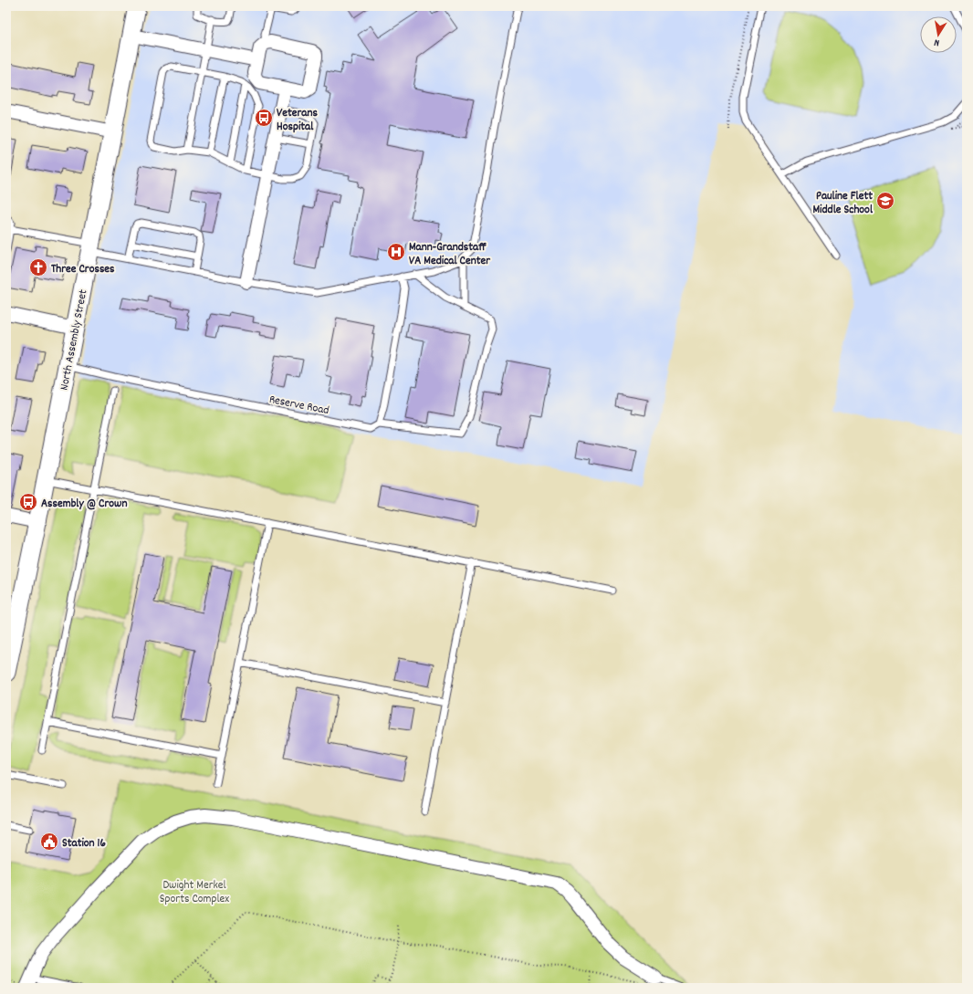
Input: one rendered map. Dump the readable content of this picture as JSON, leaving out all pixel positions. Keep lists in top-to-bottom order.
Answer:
{
  "streets": {
    "main road": ["North Assembly Street"],
    "lane": ["Reserve Road"]
  },
  "crossings": [
    ["North Assembly Street", "Reserve Road"]
  ],
  "parks": ["Dwight Merkel Sports Complex"],
  "places": {
    "bus stop": ["Veterans Hospital", "Assembly @ Crown"],
    "school or university": ["Pauline Flett Middle School"],
    "hospital": ["Mann-Grandstaff VA Medical Center"],
    "church": ["Three Crosses"],
    "public building": ["Station 16"]
  },
  "north": "bottom"
}
